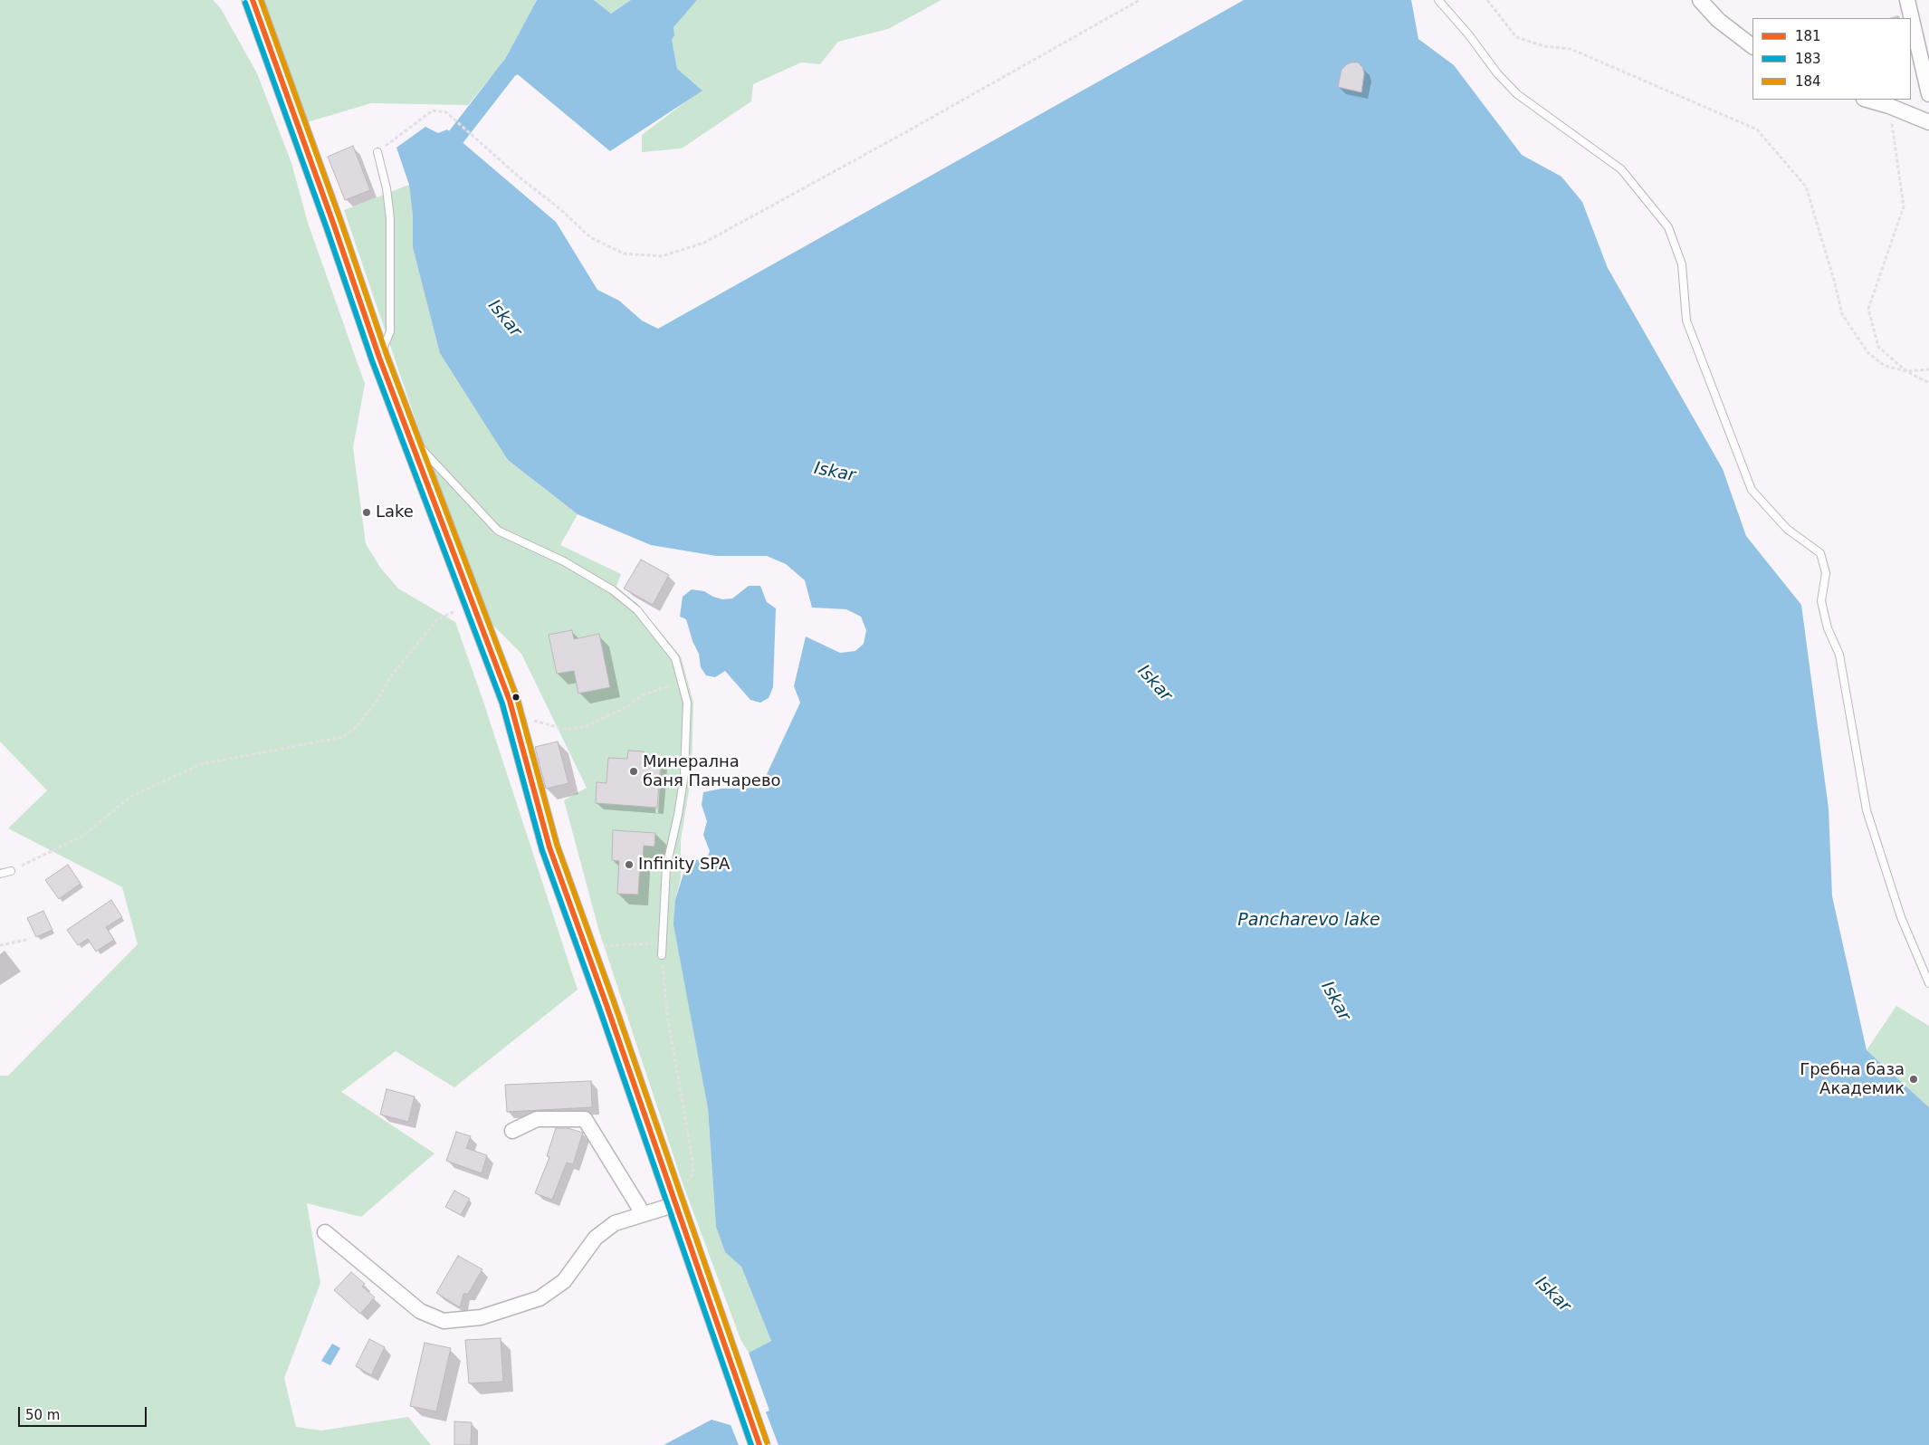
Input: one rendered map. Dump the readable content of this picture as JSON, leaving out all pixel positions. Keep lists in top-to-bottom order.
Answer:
{
  "water": ["Iskar", "Pancharevo lake"],
  "places": [
    "Lake",
    "Минерална баня Панчарево",
    "Infinity SPA",
    "Гребна база Академик"
  ],
  "lines": ["transit line 181", "transit line 184", "transit line 183"],
  "legend": ["181", "183", "184"],
  "scale_bar": "50 m"
}
